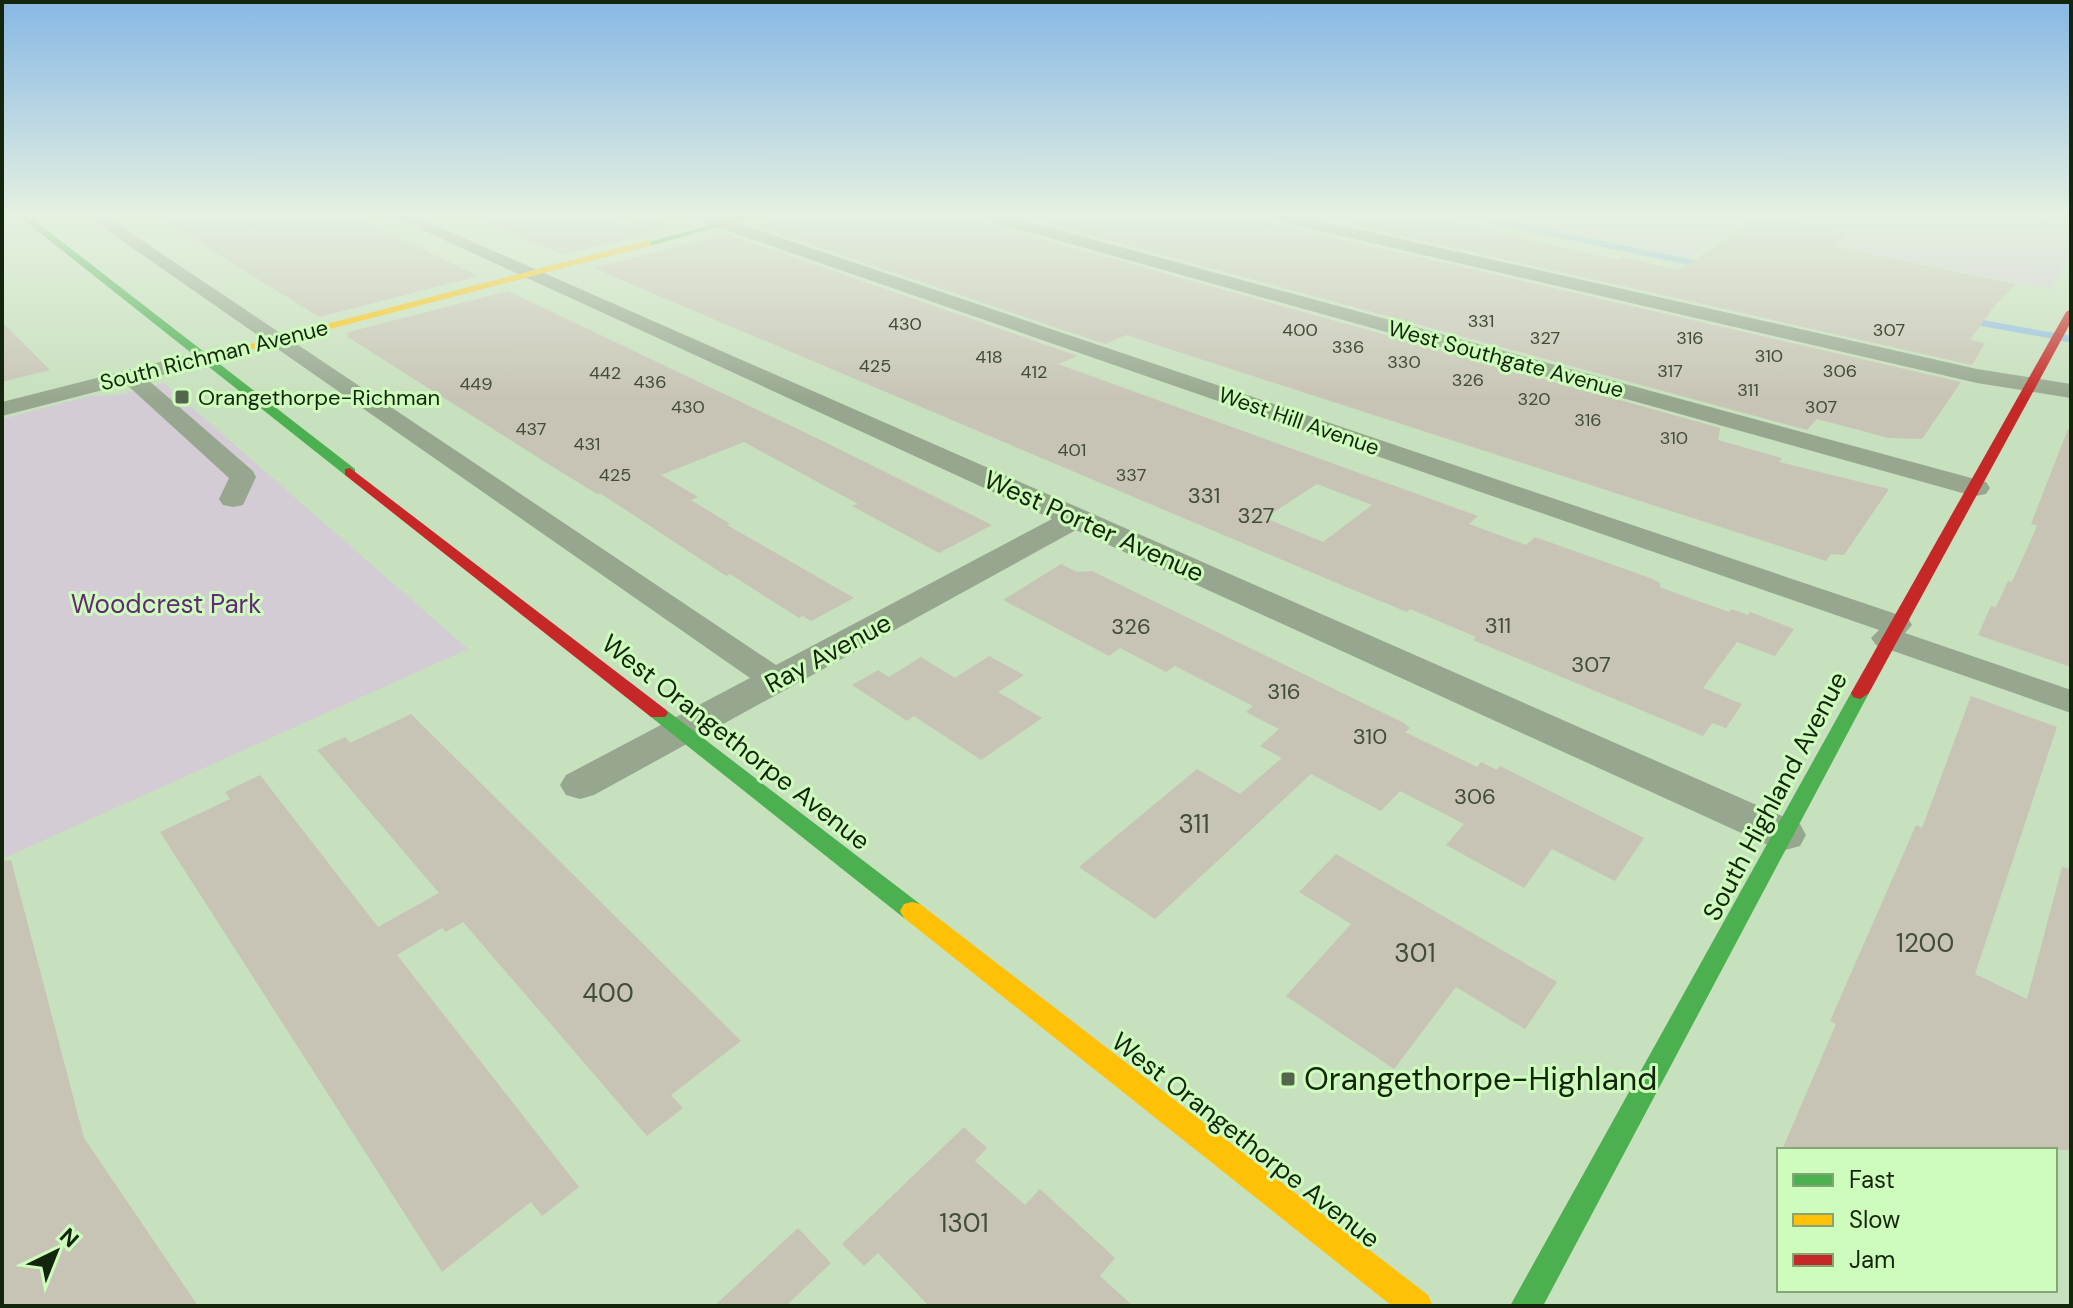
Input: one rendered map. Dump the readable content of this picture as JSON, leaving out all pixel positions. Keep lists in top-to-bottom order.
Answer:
{
  "streets": {
    "main road": ["South Richman Avenue", "West Orangethorpe Avenue", "South Highland Avenue"],
    "street": [
      "West Southgate Avenue",
      "West Hill Avenue",
      "West Porter Avenue",
      "Ray Avenue"
    ]
  },
  "crossings": [
    ["South Richman Avenue", "West Orangethorpe Avenue"],
    ["West Southgate Avenue", "South Highland Avenue"],
    ["West Hill Avenue", "South Highland Avenue"],
    ["West Porter Avenue", "Ray Avenue"],
    ["West Porter Avenue", "South Highland Avenue"],
    ["Ray Avenue", "West Orangethorpe Avenue"]
  ],
  "parks": ["Woodcrest Park"],
  "places": {
    "transit": ["Orangethorpe-Richman", "Orangethorpe-Highland"]
  },
  "house_numbers": [
    "331",
    "430",
    "400",
    "307",
    "327",
    "316",
    "336",
    "310",
    "418",
    "330",
    "425",
    "317",
    "306",
    "412",
    "442",
    "326",
    "436",
    "449",
    "311",
    "320",
    "430",
    "307",
    "316",
    "437",
    "310",
    "431",
    "401",
    "425",
    "337",
    "331",
    "327",
    "311",
    "326",
    "307",
    "316",
    "310",
    "306",
    "311",
    "1200",
    "301",
    "400",
    "1301"
  ],
  "legend": ["Fast", "Slow", "Jam"],
  "north": "top right"
}
